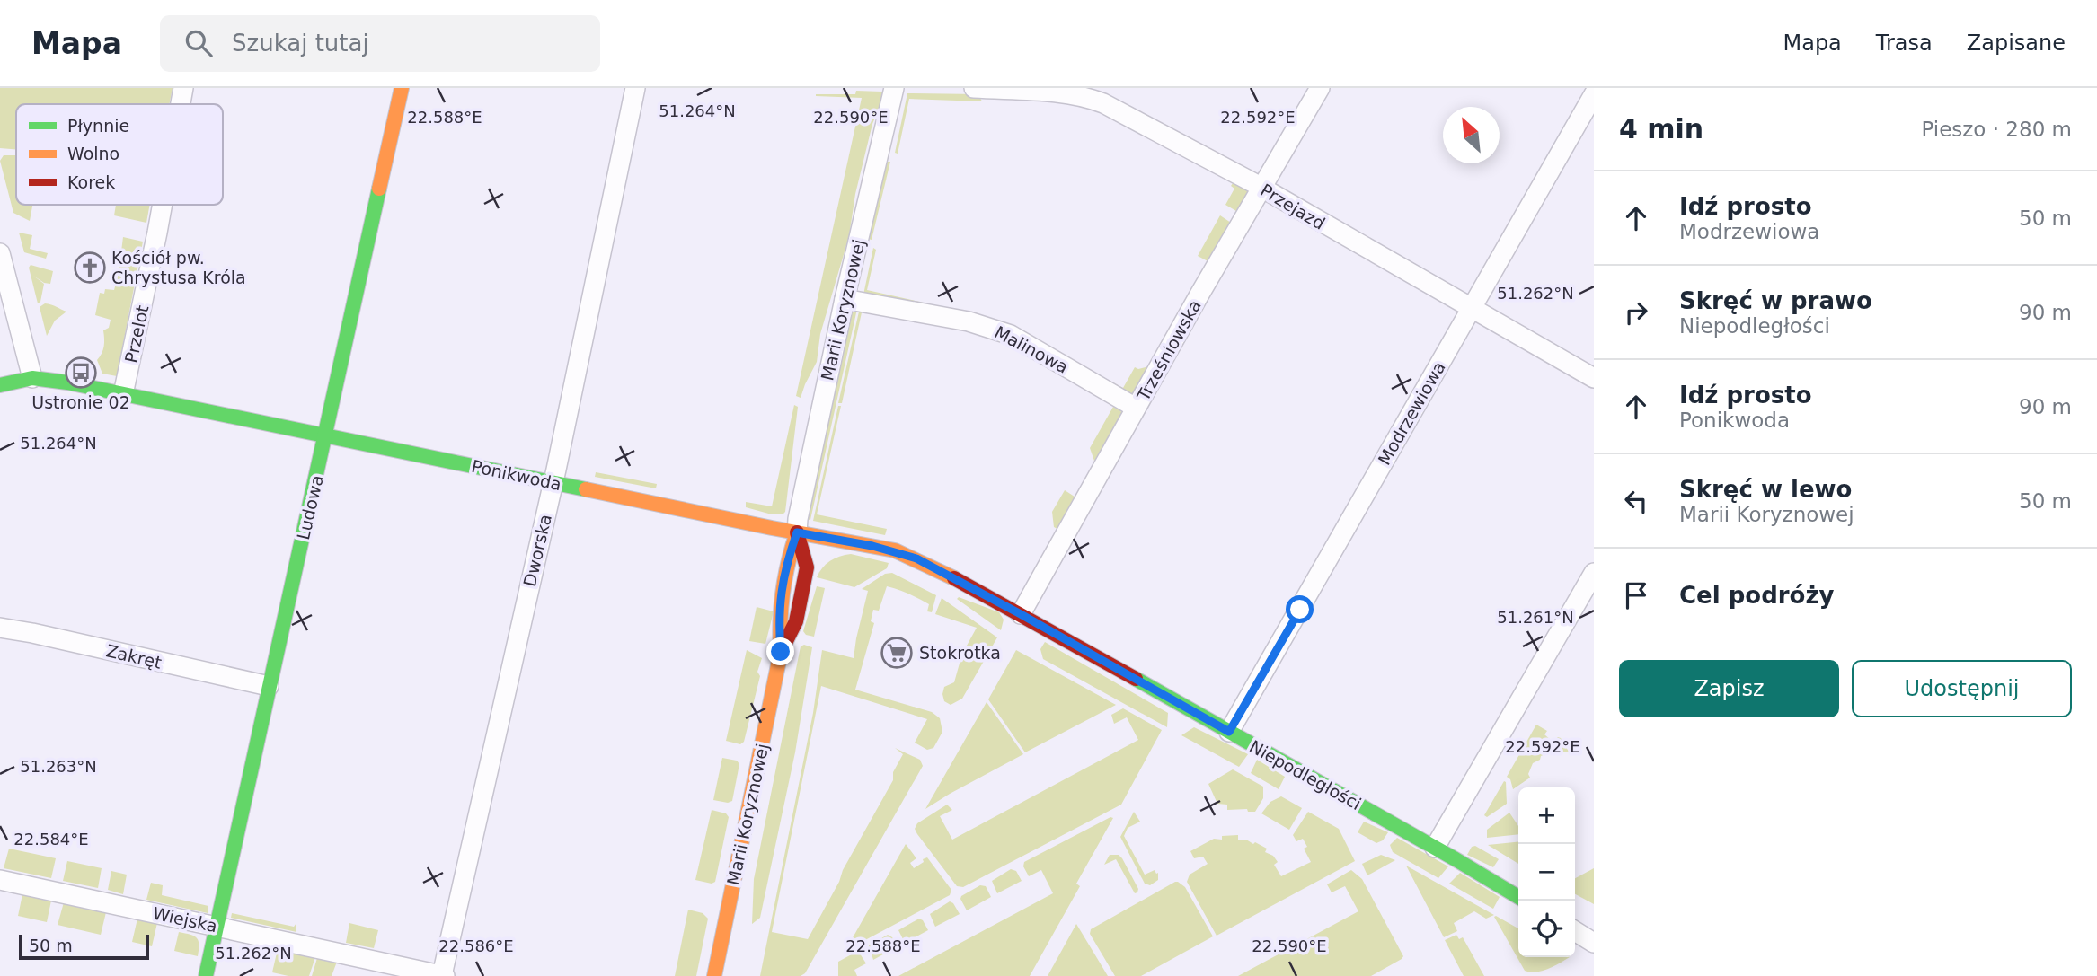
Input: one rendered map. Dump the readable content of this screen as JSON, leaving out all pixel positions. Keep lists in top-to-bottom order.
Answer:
{
  "streets": {
    "street": [
      "Przejazd",
      "Marii Koryznowej",
      "Przelot",
      "Malinowa",
      "Trześniowska",
      "Modrzewiowa",
      "Ponikwoda",
      "Ludowa",
      "Dworska",
      "Zakręt",
      "Niepodległości",
      "Wiejska"
    ]
  },
  "crossings": [
    ["Przejazd", "Trześniowska"],
    ["Przejazd", "Modrzewiowa"],
    ["Marii Koryznowej", "Malinowa"],
    ["Marii Koryznowej", "Ponikwoda"],
    ["Przelot", "Ponikwoda"],
    ["Malinowa", "Trześniowska"],
    ["Trześniowska", "Ponikwoda"],
    ["Trześniowska", "Niepodległości"],
    ["Modrzewiowa", "Niepodległości"],
    ["Ponikwoda", "Ludowa"],
    ["Ponikwoda", "Dworska"],
    ["Ponikwoda", "Niepodległości"],
    ["Ludowa", "Zakręt"],
    ["Ludowa", "Wiejska"],
    ["Dworska", "Wiejska"]
  ],
  "places": {
    "church": ["Kościół pw. Chrystusa Króla"],
    "bus stop": ["Ustronie 02"],
    "supermarket": ["Stokrotka"]
  },
  "legend": ["Płynnie", "Wolno", "Korek"],
  "scale_bar": "50 m",
  "north": "top left",
  "page": {
    "header": "Mapa",
    "search": "Szukaj tutaj",
    "nav": ["Mapa", "Trasa", "Zapisane"],
    "heading": ["4 min", "Pieszo · 280 m"],
    "list": [
      ["Idź prosto", "Modrzewiowa", "50 m"],
      ["Skręć w prawo", "Niepodległości", "90 m"],
      ["Idź prosto", "Ponikwoda", "90 m"],
      ["Skręć w lewo", "Marii Koryznowej", "50 m"],
      "Cel podróży"
    ],
    "buttons": ["Zapisz", "Udostępnij"],
    "map_buttons": ["+", "−"],
    "scale": "50 m"
  },
  "coordinates": [
    "51.264°N",
    "22.588°E",
    "22.590°E",
    "22.592°E",
    "51.262°N",
    "51.261°N",
    "51.263°N",
    "22.584°E",
    "22.586°E"
  ]
}
